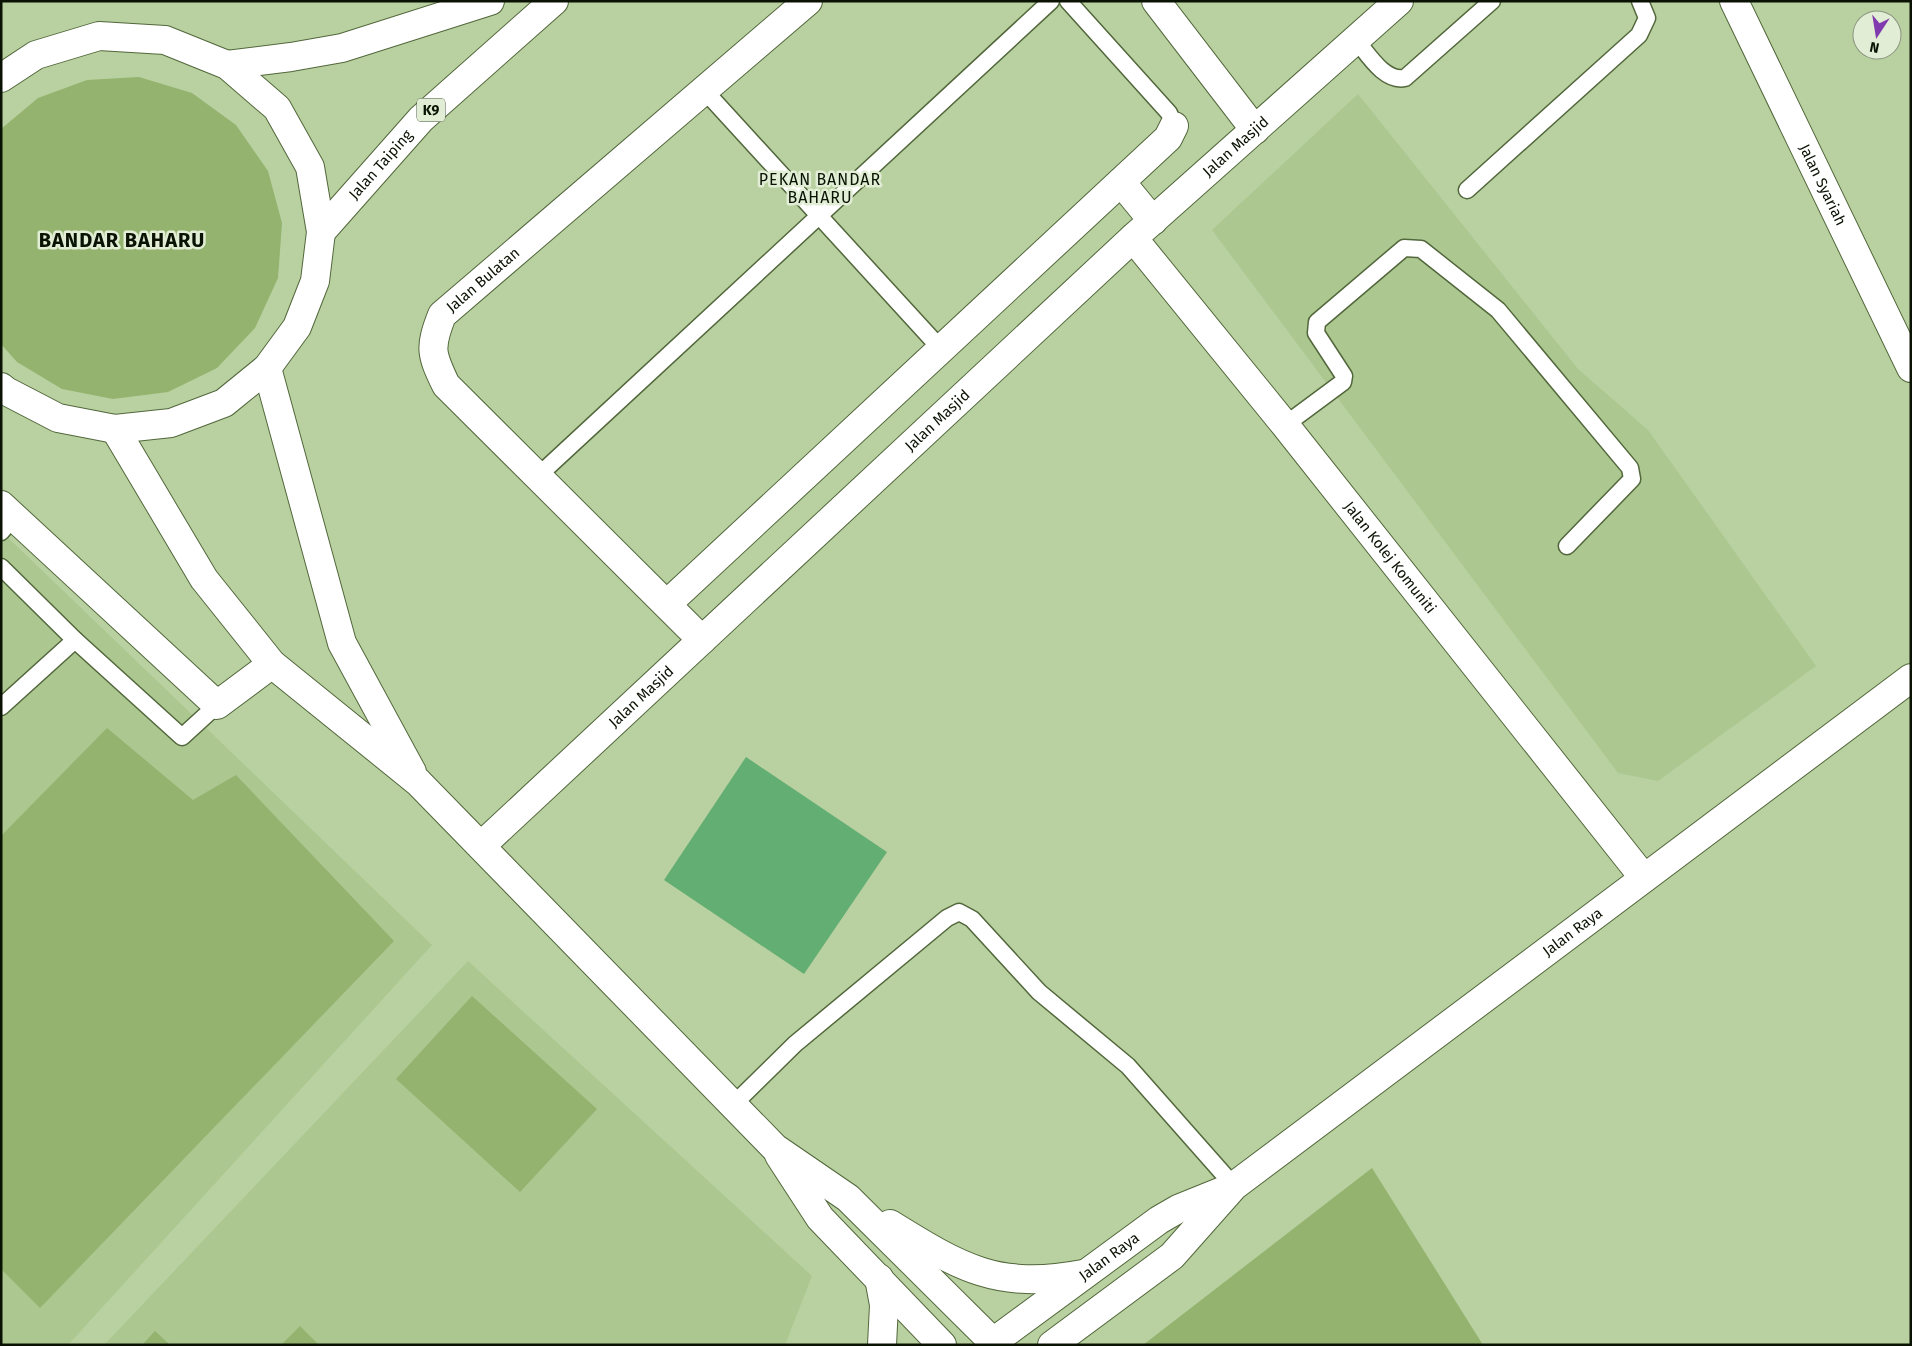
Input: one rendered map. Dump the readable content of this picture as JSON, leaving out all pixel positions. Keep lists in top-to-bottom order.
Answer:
{
  "streets": {
    "street": [
      "K9",
      "Jalan Masjid",
      "Jalan Taiping",
      "Jalan Syariah",
      "Jalan Bulatan",
      "Jalan Kolej Komuniti",
      "Jalan Raya"
    ]
  },
  "crossings": [
    ["Jalan Masjid", "Jalan Bulatan"],
    ["Jalan Masjid", "Jalan Kolej Komuniti"],
    ["Jalan Kolej Komuniti", "Jalan Raya"]
  ],
  "districts": ["PEKAN BANDAR BAHARU", "BANDAR BAHARU"],
  "north": "bottom"
}
